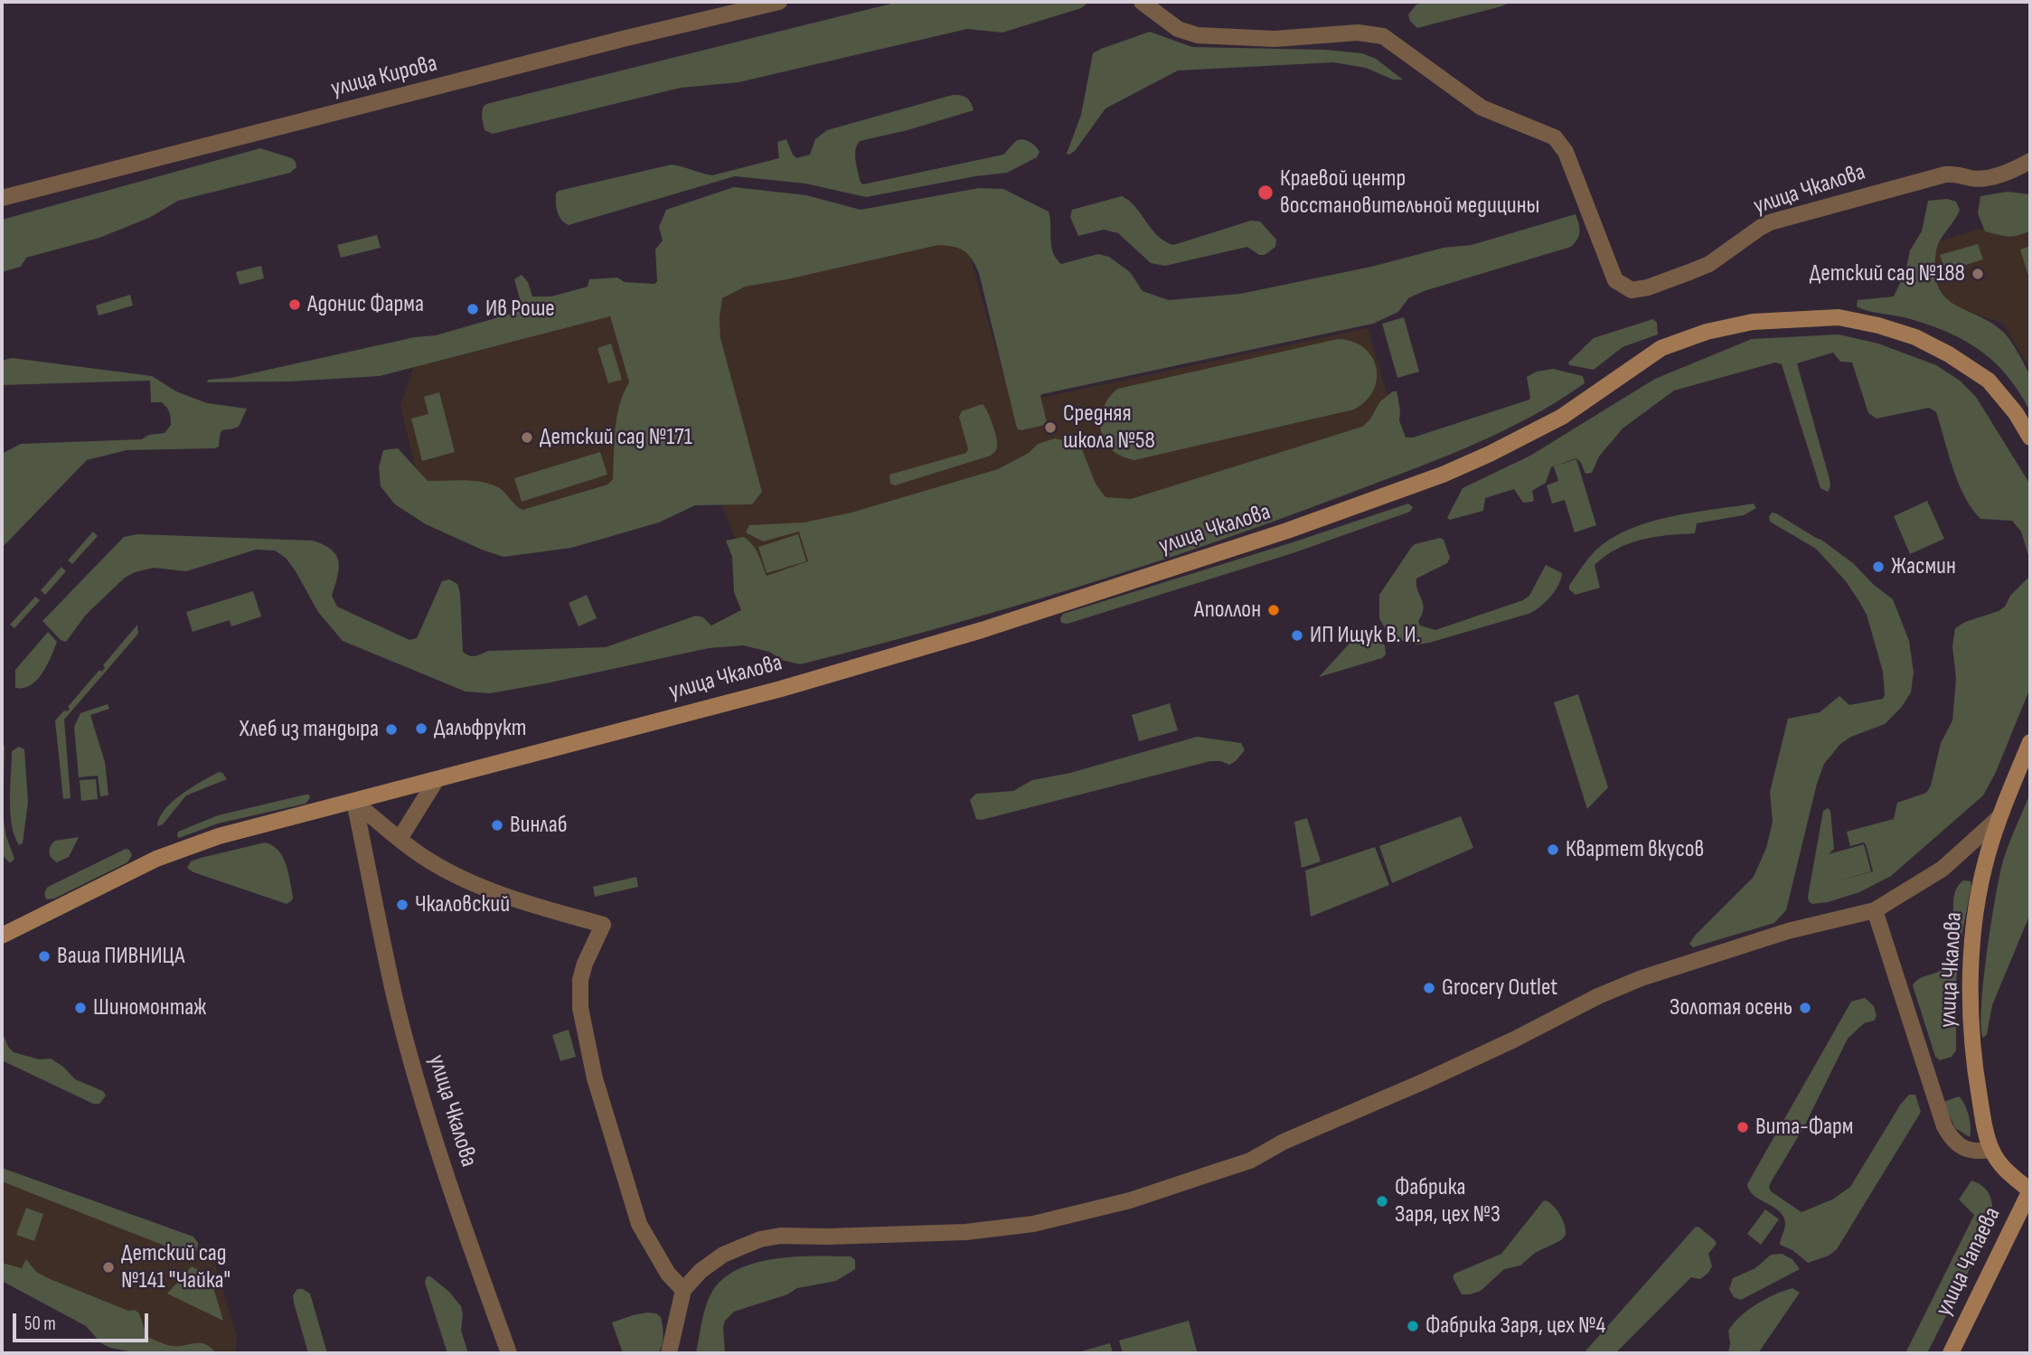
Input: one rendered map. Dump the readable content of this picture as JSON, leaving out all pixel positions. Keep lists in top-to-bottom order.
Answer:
{
  "streets": {
    "main road": ["улица Чкалова", "улица Чапаева"],
    "street": ["улица Кирова"]
  },
  "crossings": [
    ["улица Чкалова", "улица Чапаева"]
  ],
  "places": [
    "Краевой центр восстановительной медицины",
    "Детский сад №188",
    "Адонис Фарма",
    "Ив Роше",
    "Средняя школа №58",
    "Детский сад №171",
    "Жасмин",
    "Аполлон",
    "ИП Ищук В. И.",
    "Дальфрукт",
    "Хлеб из тандыра",
    "Винлаб",
    "Квартет вкусов",
    "Чкаловский",
    "Ваша ПИВНИЦА",
    "Grocery Outlet",
    "Шиномонтаж",
    "Золотая осень",
    "Вита-Фарм",
    "Фабрика Заря, цех №3",
    "Детский сад №141 \"Чайка\"",
    "Фабрика Заря, цех №4"
  ],
  "scale_bar": "50 m"
}
